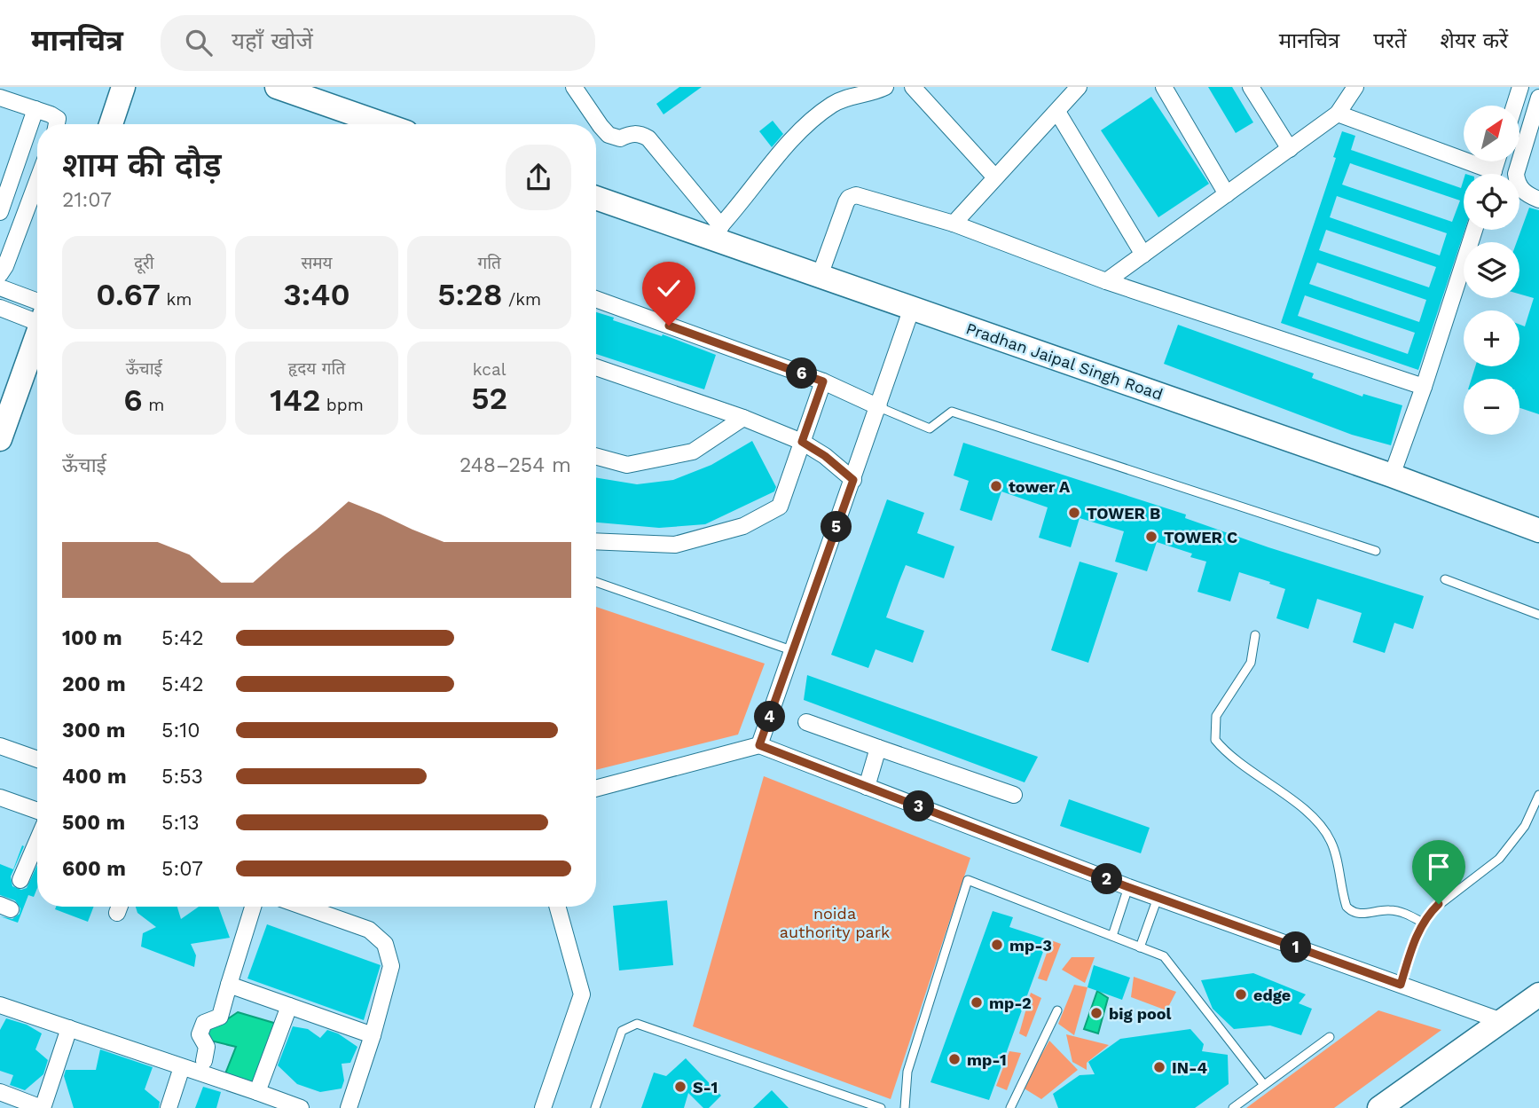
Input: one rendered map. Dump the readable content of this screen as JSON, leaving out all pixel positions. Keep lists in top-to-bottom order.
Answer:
{
  "streets": {
    "street": ["Pradhan Jaipal Singh Road"]
  },
  "parks": ["noida authority park"],
  "places": [
    "tower A",
    "TOWER B",
    "TOWER C",
    "mp-3",
    "edge",
    "mp-2",
    "big pool",
    "mp-1",
    "IN-4",
    "S-1"
  ],
  "north": "top right",
  "page": {
    "header": "मानचित्र",
    "search": "यहाँ खोजें",
    "nav": ["मानचित्र", "परतें", "शेयर करें"],
    "map_buttons": ["+", "−"],
    "heading": ["शाम की दौड़", "21:07"],
    "stats": [
      ["दूरी", "0.67 km"],
      ["समय", "3:40"],
      ["गति", "5:28 /km"],
      ["ऊँचाई", "6 m"],
      ["हृदय गति", "142 bpm"],
      ["kcal", "52"]
    ],
    "pins": [
      "6",
      "5",
      "4",
      "3",
      "2",
      "1"
    ],
    "chart": ["ऊँचाई", "248–254 m"],
    "list": [
      {
        "name": "100 m",
        "note": "5:42"
      },
      {
        "name": "200 m",
        "note": "5:42"
      },
      {
        "name": "300 m",
        "note": "5:10"
      },
      {
        "name": "400 m",
        "note": "5:53"
      },
      {
        "name": "500 m",
        "note": "5:13"
      },
      {
        "name": "600 m",
        "note": "5:07"
      }
    ]
  }
}
